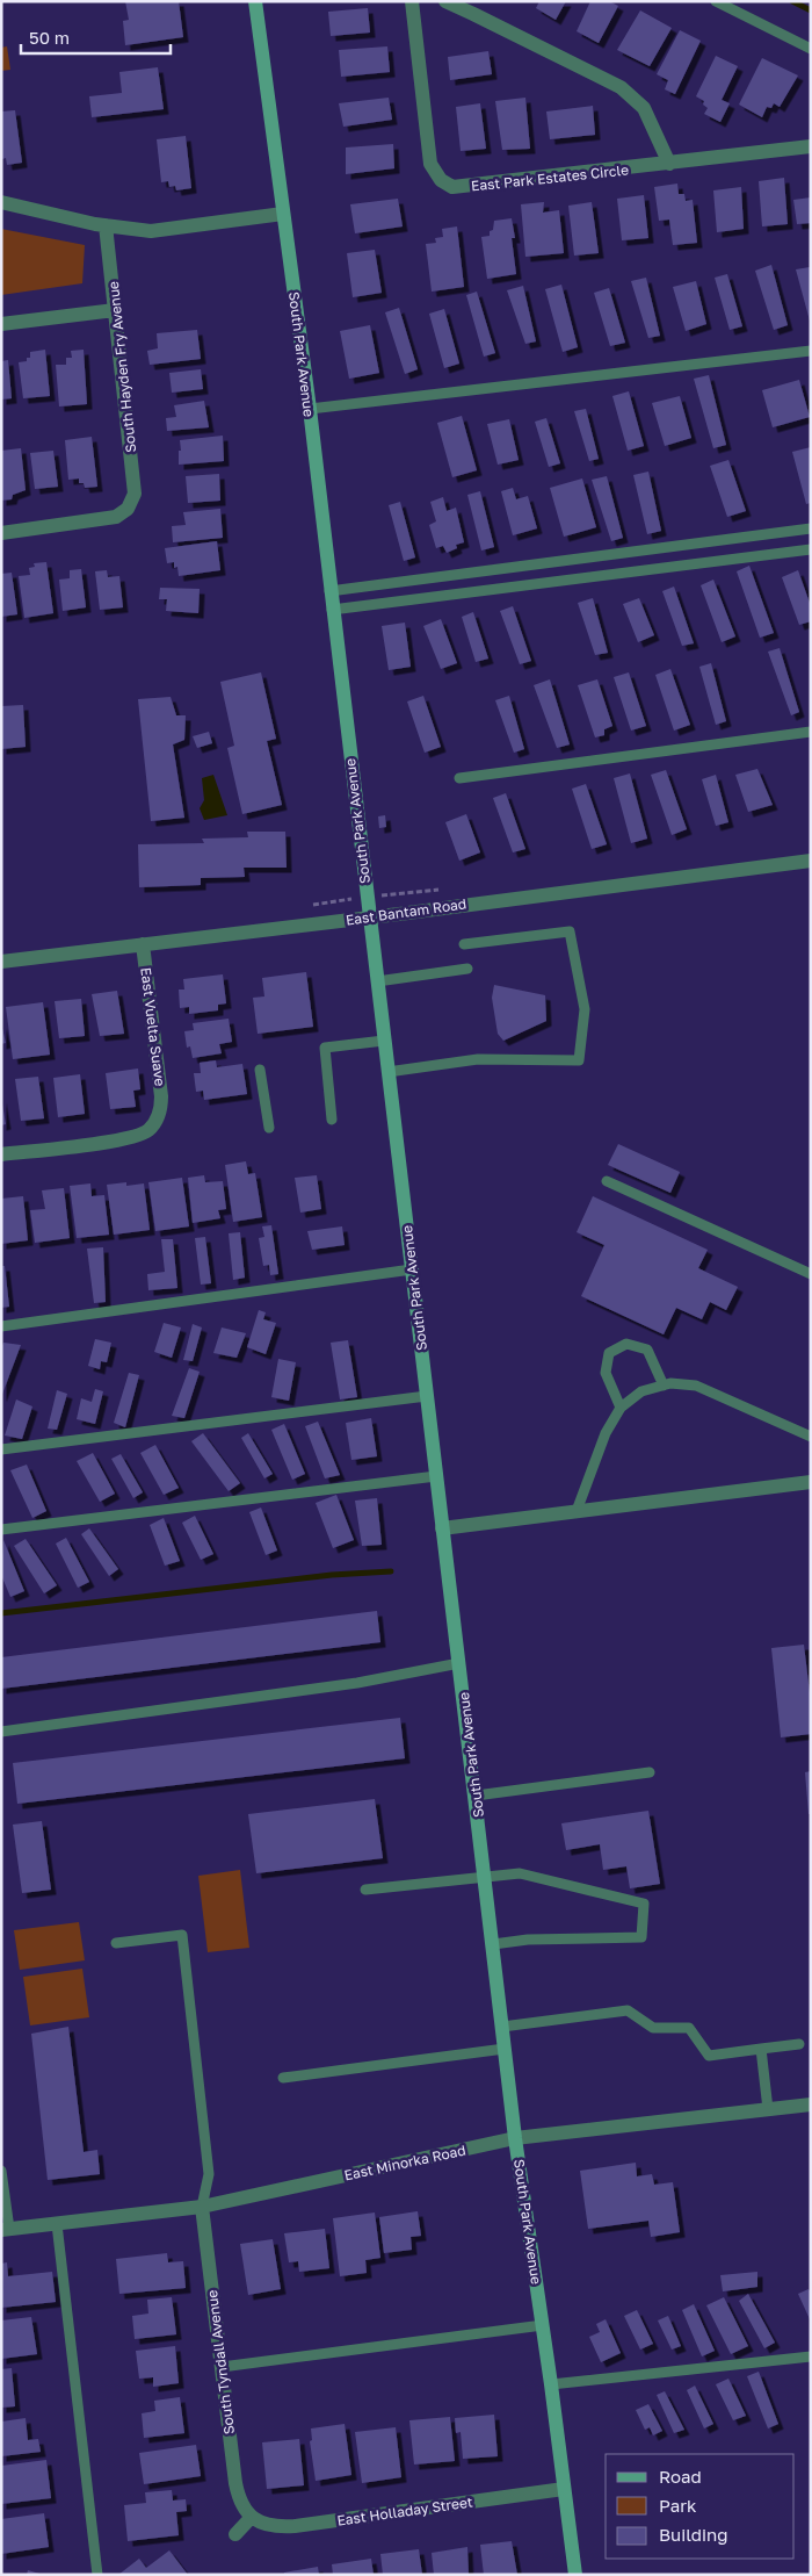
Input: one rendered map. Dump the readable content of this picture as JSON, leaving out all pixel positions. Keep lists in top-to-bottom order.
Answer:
{
  "streets": {
    "main road": ["South Park Avenue"],
    "street": [
      "East Park Estates Circle",
      "South Hayden Fry Avenue",
      "East Bantam Road",
      "East Vuelta Suave",
      "East Minorka Road",
      "South Tyndall Avenue",
      "East Holladay Street"
    ]
  },
  "crossings": [
    ["South Park Avenue", "East Bantam Road"],
    ["South Park Avenue", "East Minorka Road"],
    ["South Park Avenue", "East Holladay Street"],
    ["East Bantam Road", "East Vuelta Suave"],
    ["East Minorka Road", "South Tyndall Avenue"],
    ["South Tyndall Avenue", "East Holladay Street"]
  ],
  "legend": ["Road", "Park", "Building"],
  "scale_bar": "50 m"
}
